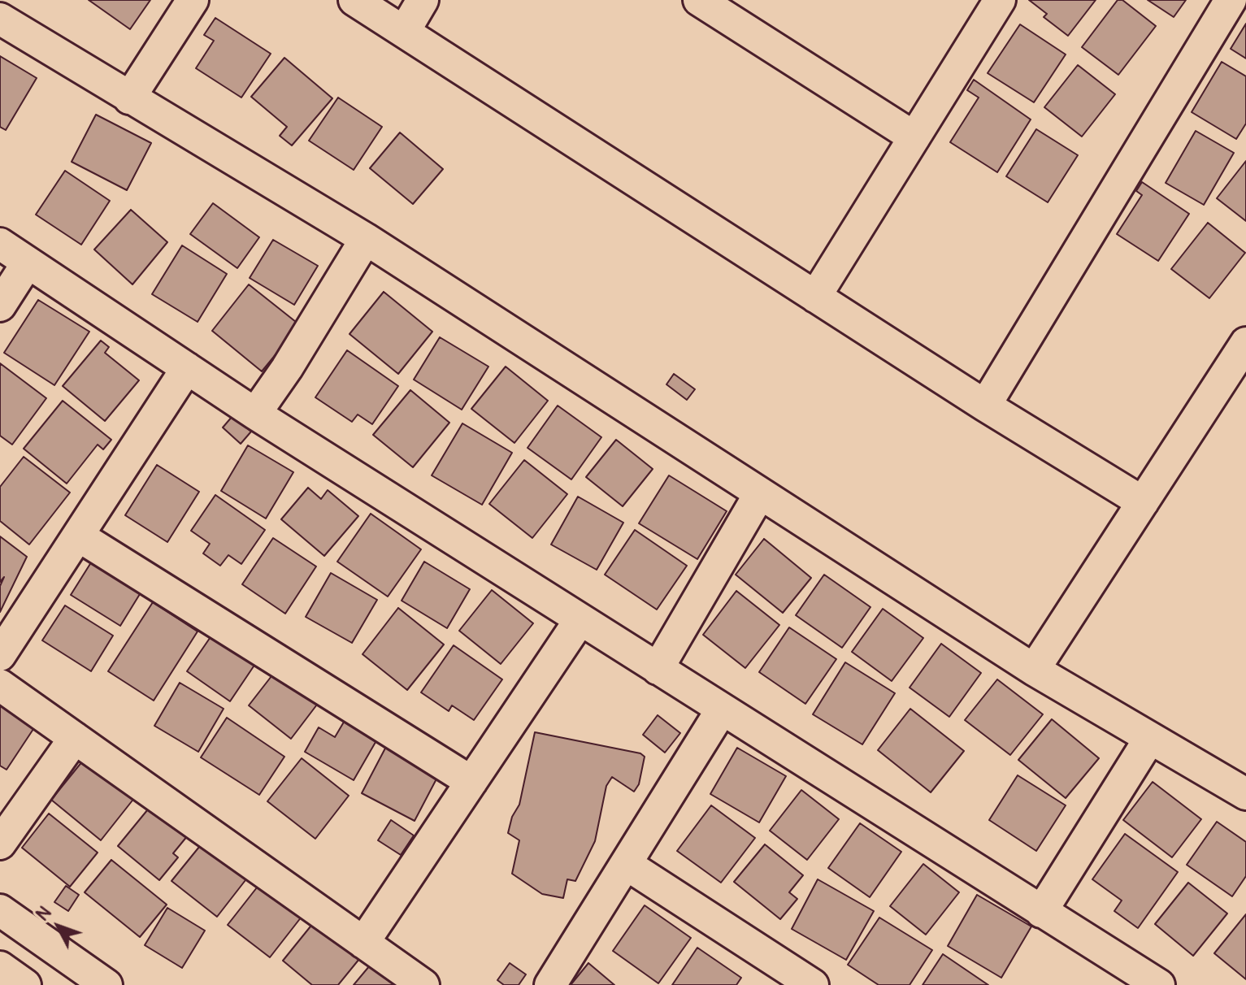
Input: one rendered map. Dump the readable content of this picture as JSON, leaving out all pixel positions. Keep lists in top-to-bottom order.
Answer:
{
  "north": "top left"
}
